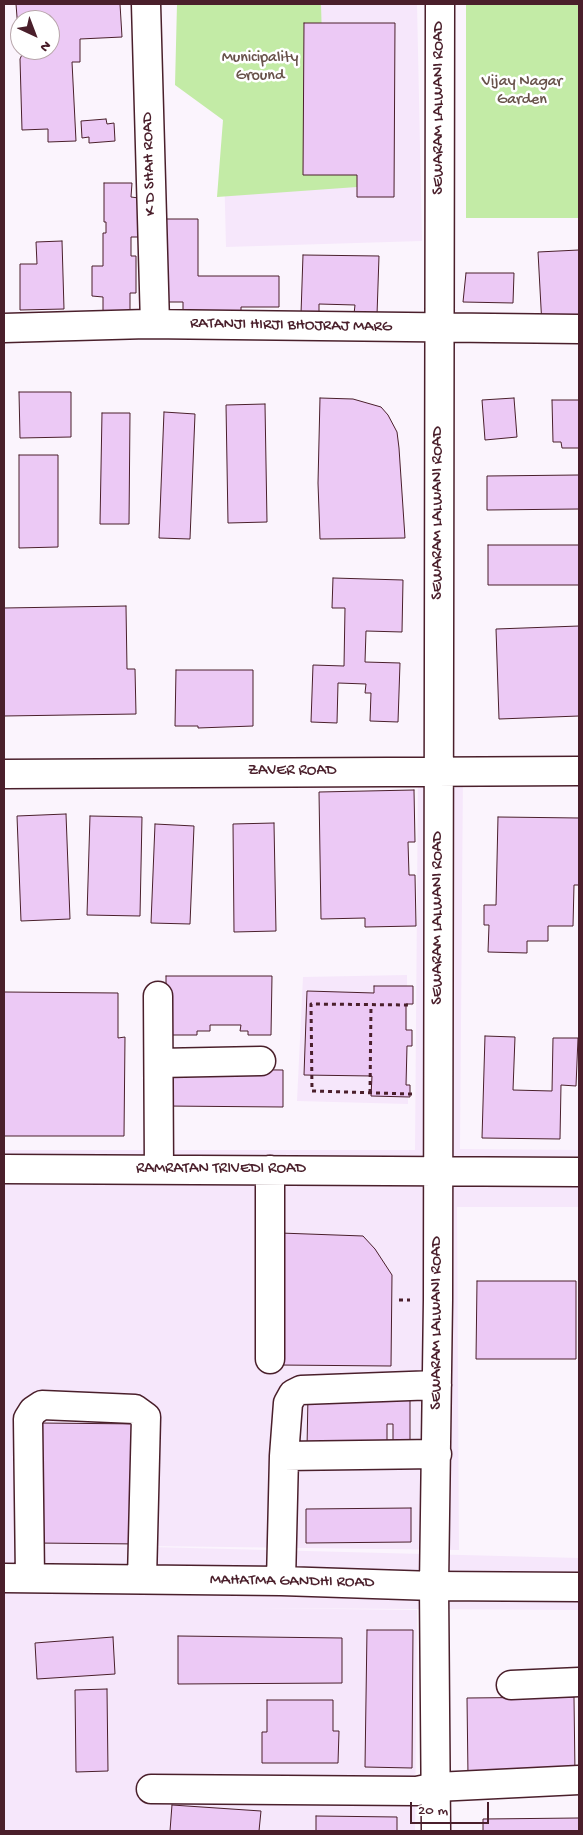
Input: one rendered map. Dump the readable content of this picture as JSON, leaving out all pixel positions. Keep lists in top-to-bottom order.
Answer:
{
  "streets": {
    "street": [
      "SEWARAM LALWANI ROAD",
      "K D SHAH ROAD",
      "RATANJI HIRJI BHOJRAJ MARG",
      "ZAVER ROAD",
      "RAMRATAN TRIVEDI ROAD",
      "MAHATMA GANDHI ROAD"
    ]
  },
  "crossings": [
    ["SEWARAM LALWANI ROAD", "RATANJI HIRJI BHOJRAJ MARG"],
    ["SEWARAM LALWANI ROAD", "ZAVER ROAD"],
    ["SEWARAM LALWANI ROAD", "RAMRATAN TRIVEDI ROAD"],
    ["SEWARAM LALWANI ROAD", "MAHATMA GANDHI ROAD"],
    ["K D SHAH ROAD", "RATANJI HIRJI BHOJRAJ MARG"]
  ],
  "parks": ["Municipality Ground", "Vijay Nagar Garden"],
  "scale_bar": "20 m",
  "north": "bottom right"
}
